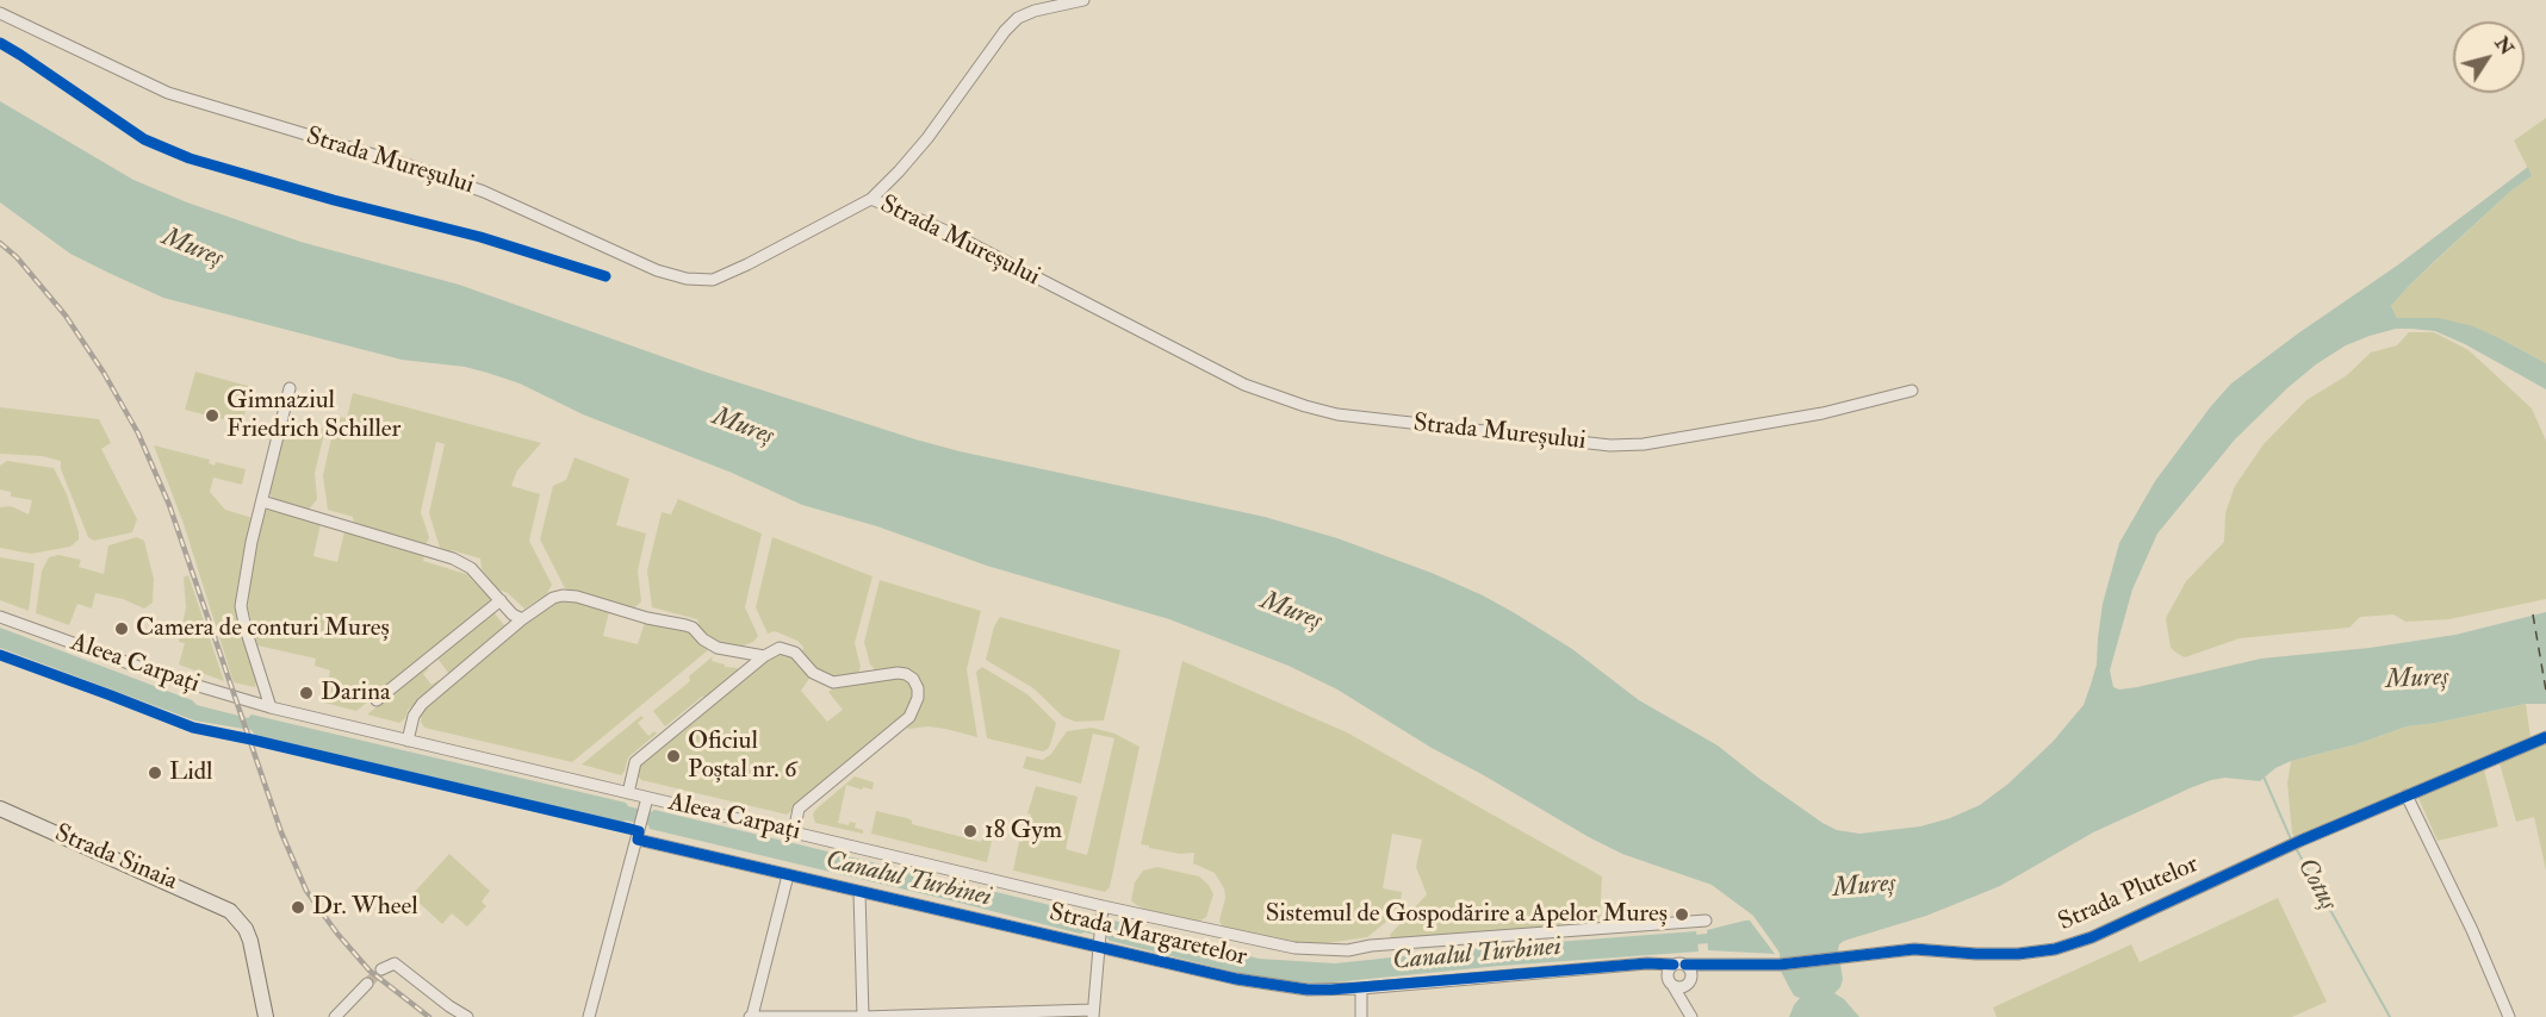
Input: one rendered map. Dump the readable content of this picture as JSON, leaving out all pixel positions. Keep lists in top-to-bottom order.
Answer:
{
  "streets": {
    "main road": ["Strada Sinaia"],
    "street": [
      "Strada Mureșului",
      "Aleea Carpați",
      "Strada Plutelor",
      "Strada Margaretelor"
    ]
  },
  "crossings": [
    ["Strada Plutelor", "Strada Margaretelor"]
  ],
  "water": ["Mureș", "Canalul Turbinei", "Cotuș"],
  "places": [
    "Gimnaziul Friedrich Schiller",
    "Camera de conturi Mureș",
    "Darina",
    "Oficiul Poștal nr. 6",
    "Lidl",
    "18 Gym",
    "Dr. Wheel",
    "Sistemul de Gospodărire a Apelor Mureș"
  ],
  "north": "top right"
}
